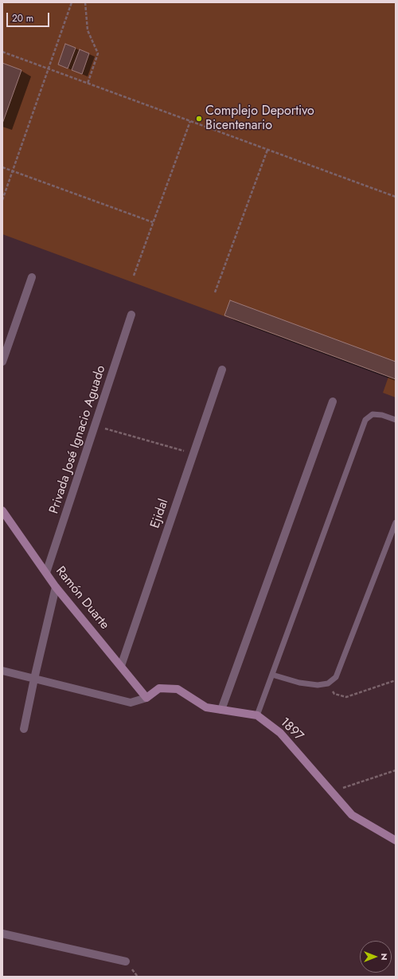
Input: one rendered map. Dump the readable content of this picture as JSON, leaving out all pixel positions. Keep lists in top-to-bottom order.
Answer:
{
  "streets": {
    "street": [
      "Privada José Ignacio Aguado",
      "Ejidal",
      "Ramón Duarte",
      "1897"
    ]
  },
  "crossings": [
    ["Privada José Ignacio Aguado", "Ramón Duarte"],
    ["Ejidal", "Ramón Duarte"],
    ["Ramón Duarte", "1897"]
  ],
  "places": ["Complejo Deportivo Bicentenario"],
  "scale_bar": "20 m",
  "north": "right"
}
